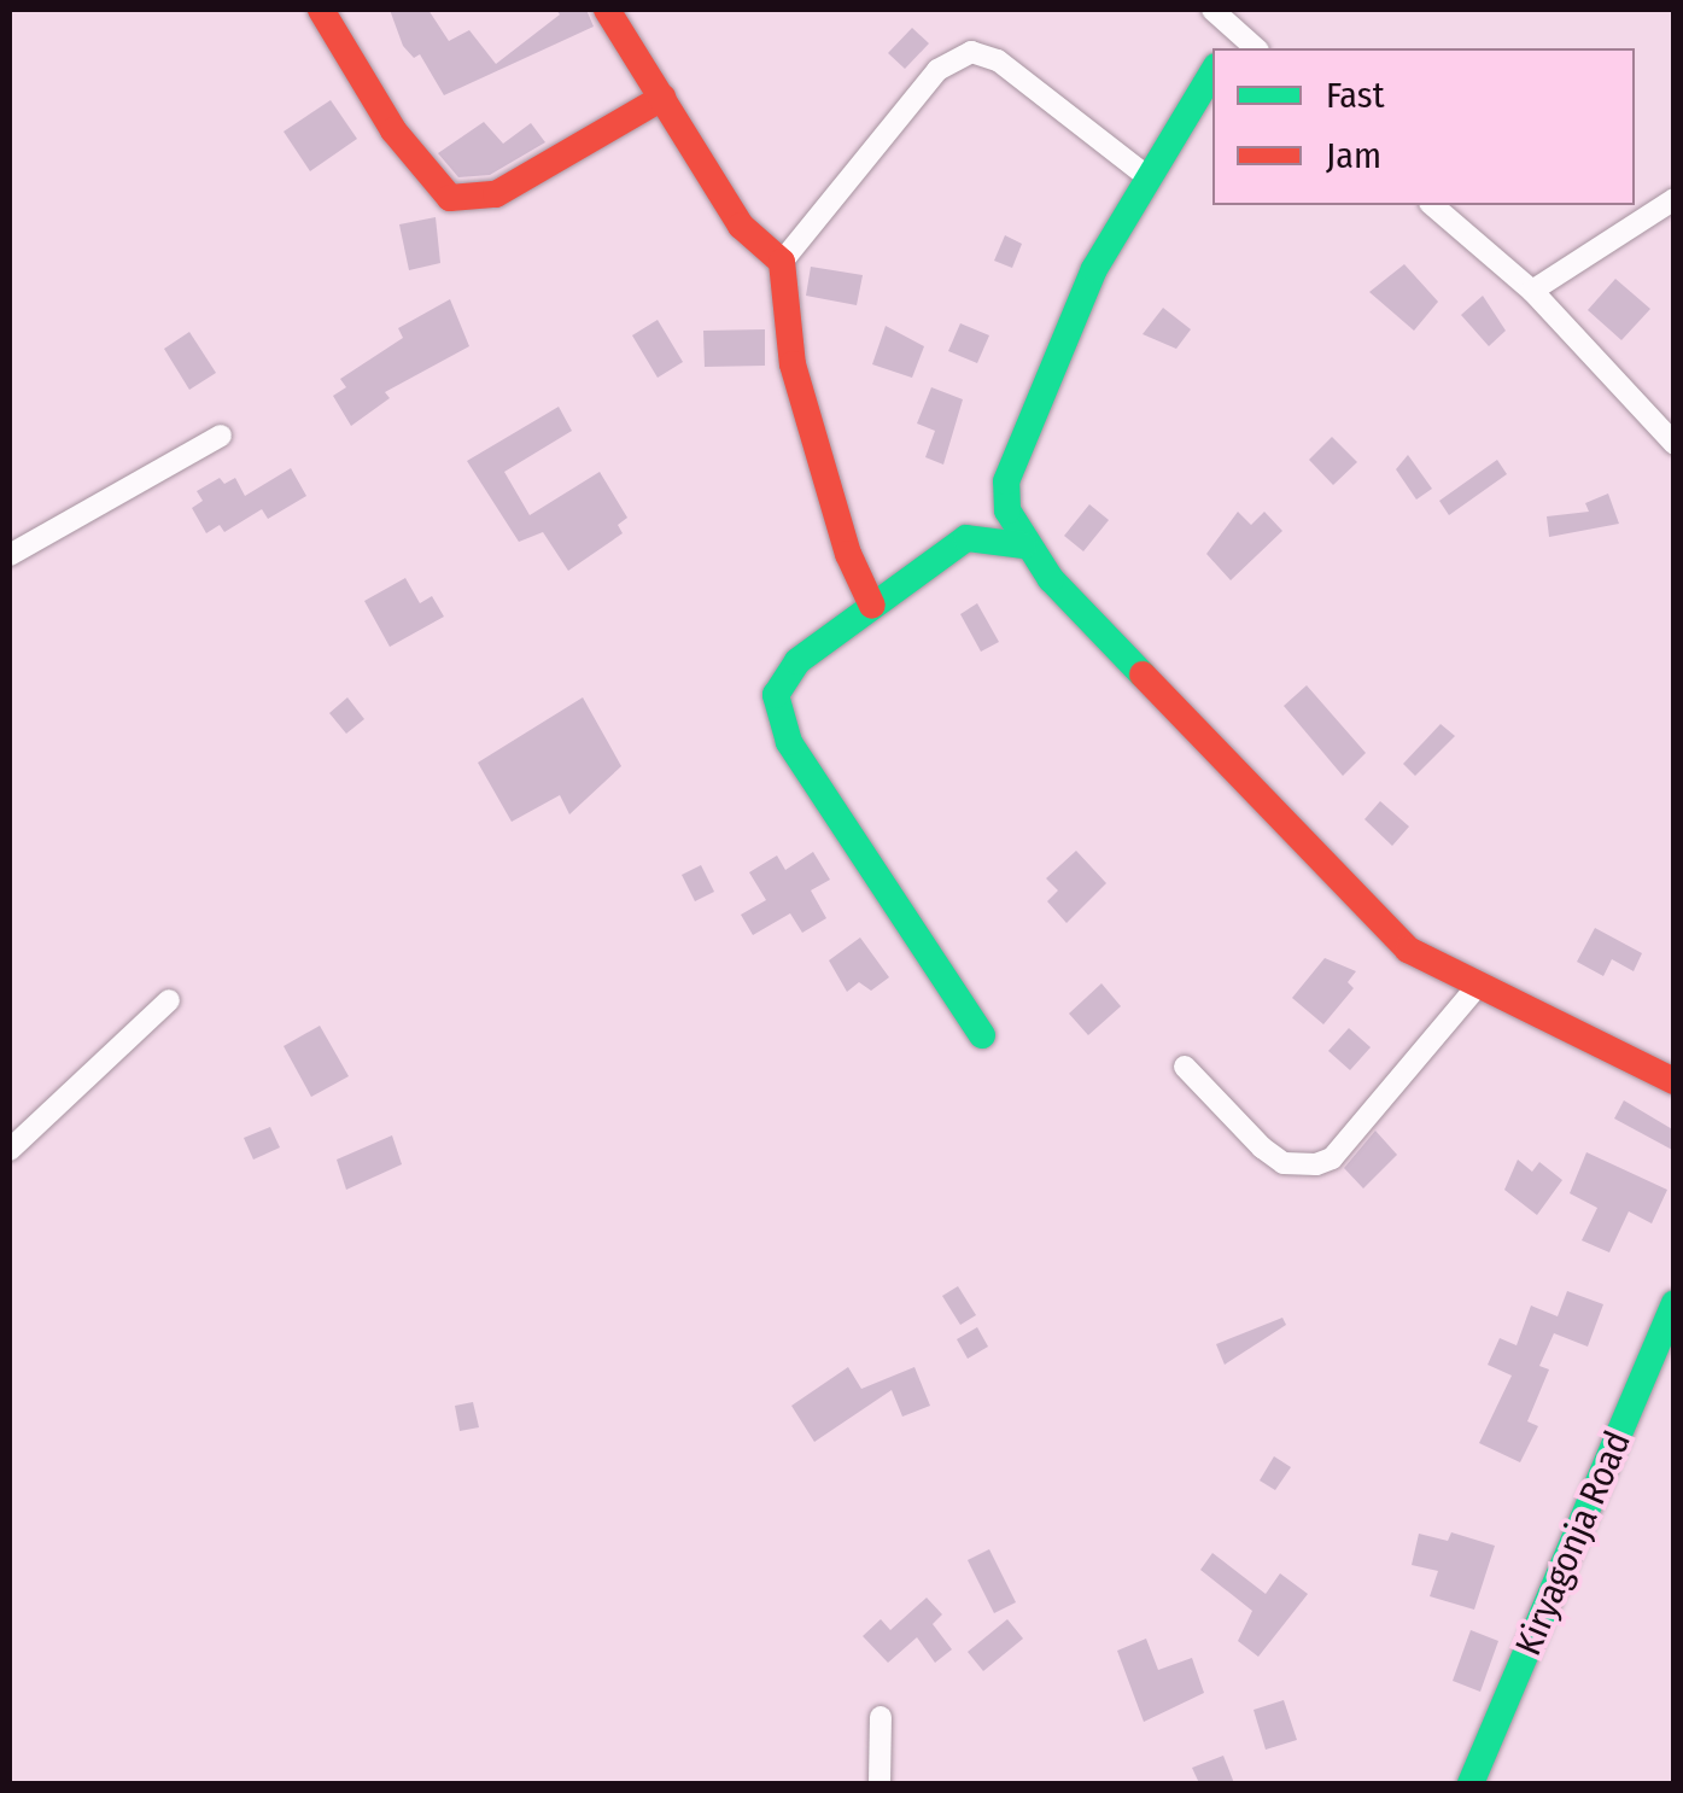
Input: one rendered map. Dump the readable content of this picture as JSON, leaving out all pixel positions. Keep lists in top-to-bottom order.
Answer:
{
  "streets": {
    "street": ["Kiryagonja Road"]
  },
  "legend": ["Fast", "Jam"]
}
